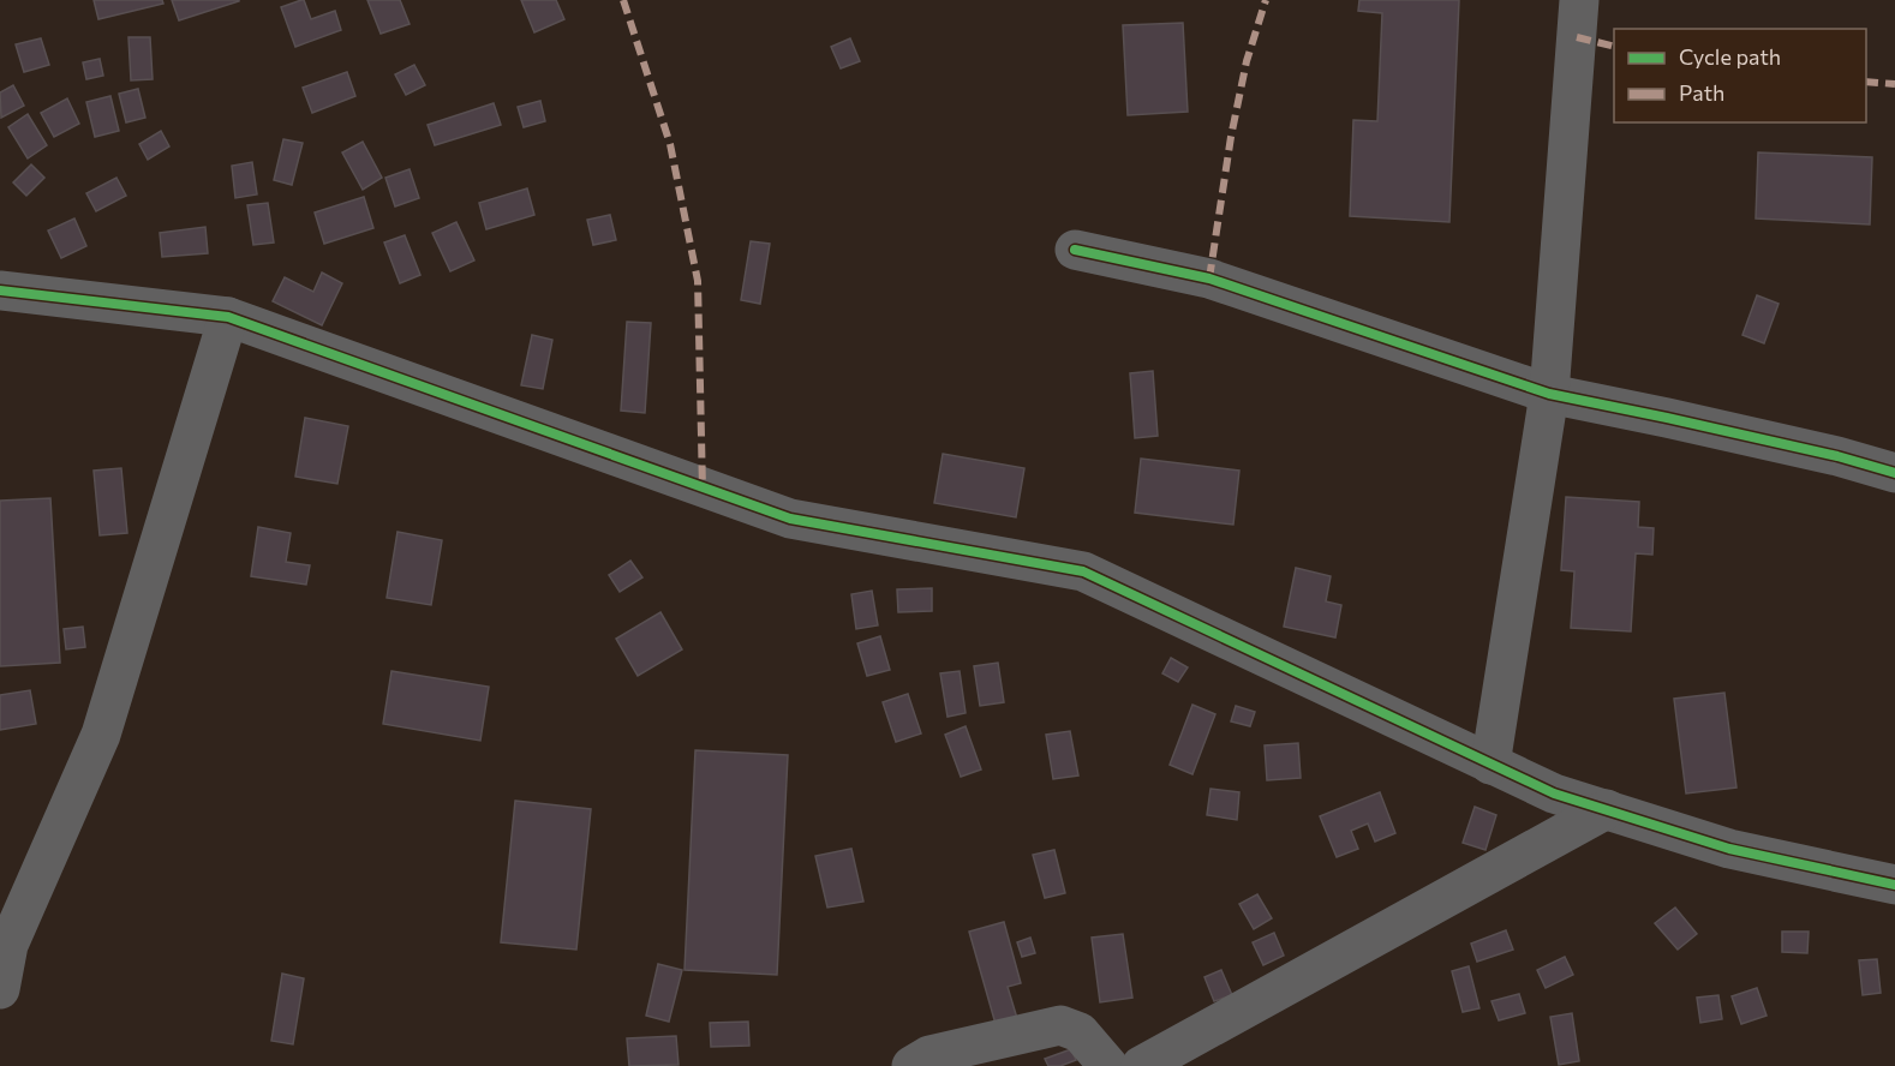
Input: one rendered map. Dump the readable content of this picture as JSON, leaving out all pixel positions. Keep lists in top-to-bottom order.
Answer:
{
  "legend": ["Cycle path", "Path"]
}
